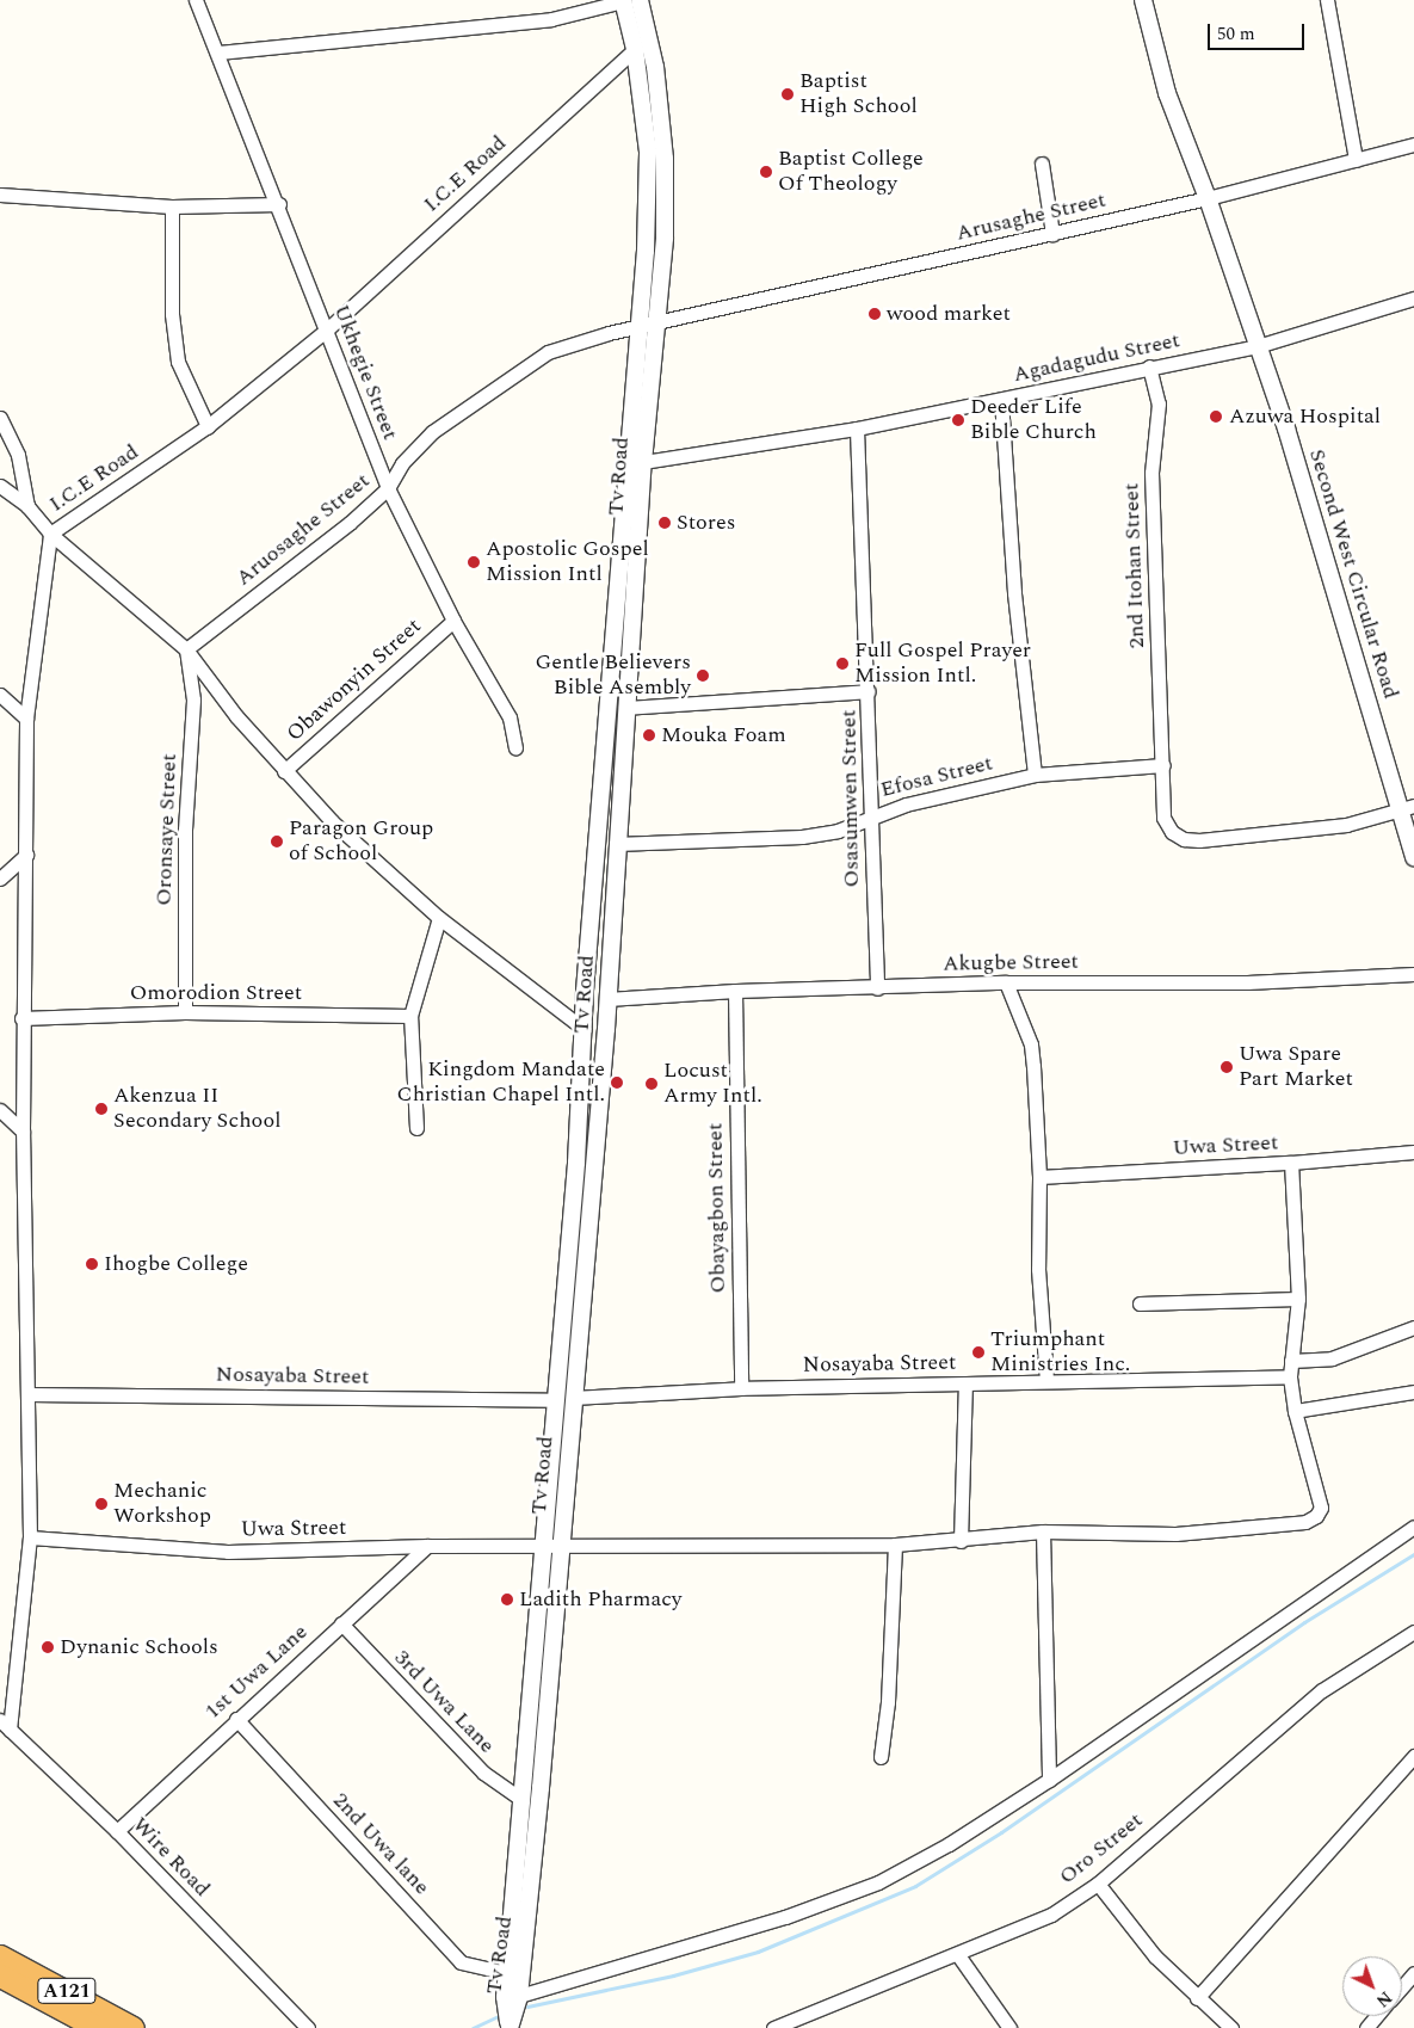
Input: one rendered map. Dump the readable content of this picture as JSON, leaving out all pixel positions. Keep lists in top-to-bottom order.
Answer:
{
  "streets": {
    "highway": ["A121"],
    "street": [
      "I.C.E Road",
      "Arusaghe Street",
      "Agadagudu Street",
      "Ukhegie Street",
      "Tv Road",
      "Aruosaghe Street",
      "2nd Itohan Street",
      "Second West Circular Road",
      "Obawonyin Street",
      "Efosa Street",
      "Osasumwen Street",
      "Oronsaye Street",
      "Akugbe Street",
      "Omorodion Street",
      "Uwa Street",
      "Obayagbon Street",
      "Nosayaba Street",
      "1st Uwa Lane",
      "3rd Uwa Lane",
      "2nd Uwa lane",
      "Oro Street",
      "Wire Road"
    ]
  },
  "crossings": [
    ["I.C.E Road", "Ukhegie Street"],
    ["I.C.E Road", "Tv Road"],
    ["I.C.E Road", "Omorodion Street"],
    ["I.C.E Road", "Uwa Street"],
    ["I.C.E Road", "Nosayaba Street"],
    ["I.C.E Road", "Wire Road"],
    ["Arusaghe Street", "Tv Road"],
    ["Arusaghe Street", "Aruosaghe Street"],
    ["Arusaghe Street", "Second West Circular Road"],
    ["Agadagudu Street", "Tv Road"],
    ["Agadagudu Street", "2nd Itohan Street"],
    ["Agadagudu Street", "Second West Circular Road"],
    ["Agadagudu Street", "Osasumwen Street"],
    ["Ukhegie Street", "Aruosaghe Street"],
    ["Ukhegie Street", "Obawonyin Street"],
    ["Tv Road", "Aruosaghe Street"],
    ["Tv Road", "Efosa Street"],
    ["Tv Road", "Akugbe Street"],
    ["Tv Road", "Uwa Street"],
    ["Tv Road", "Nosayaba Street"],
    ["Tv Road", "3rd Uwa Lane"],
    ["Tv Road", "2nd Uwa lane"],
    ["Aruosaghe Street", "Oronsaye Street"],
    ["2nd Itohan Street", "Second West Circular Road"],
    ["2nd Itohan Street", "Efosa Street"],
    ["Efosa Street", "Osasumwen Street"],
    ["Osasumwen Street", "Akugbe Street"],
    ["Oronsaye Street", "Omorodion Street"],
    ["Akugbe Street", "Obayagbon Street"],
    ["Uwa Street", "1st Uwa Lane"],
    ["Obayagbon Street", "Nosayaba Street"],
    ["1st Uwa Lane", "3rd Uwa Lane"],
    ["1st Uwa Lane", "2nd Uwa lane"],
    ["1st Uwa Lane", "Wire Road"]
  ],
  "places": [
    "Baptist High School",
    "Baptist College Of Theology",
    "wood market",
    "Azuwa Hospital",
    "Deeder Life Bible Church",
    "Stores",
    "Apostolic Gospel Mission Intl",
    "Full Gospel Prayer Mission Intl.",
    "Gentle Believers Bible Asembly",
    "Mouka Foam",
    "Paragon Group of School",
    "Uwa Spare Part Market",
    "Kingdom Mandate Christian Chapel Intl.",
    "Locust Army Intl.",
    "Akenzua II Secondary School",
    "Ihogbe College",
    "Triumphant Ministries Inc.",
    "Mechanic Workshop",
    "Ladith Pharmacy",
    "Dynanic Schools"
  ],
  "scale_bar": "50 m",
  "north": "bottom right"
}
